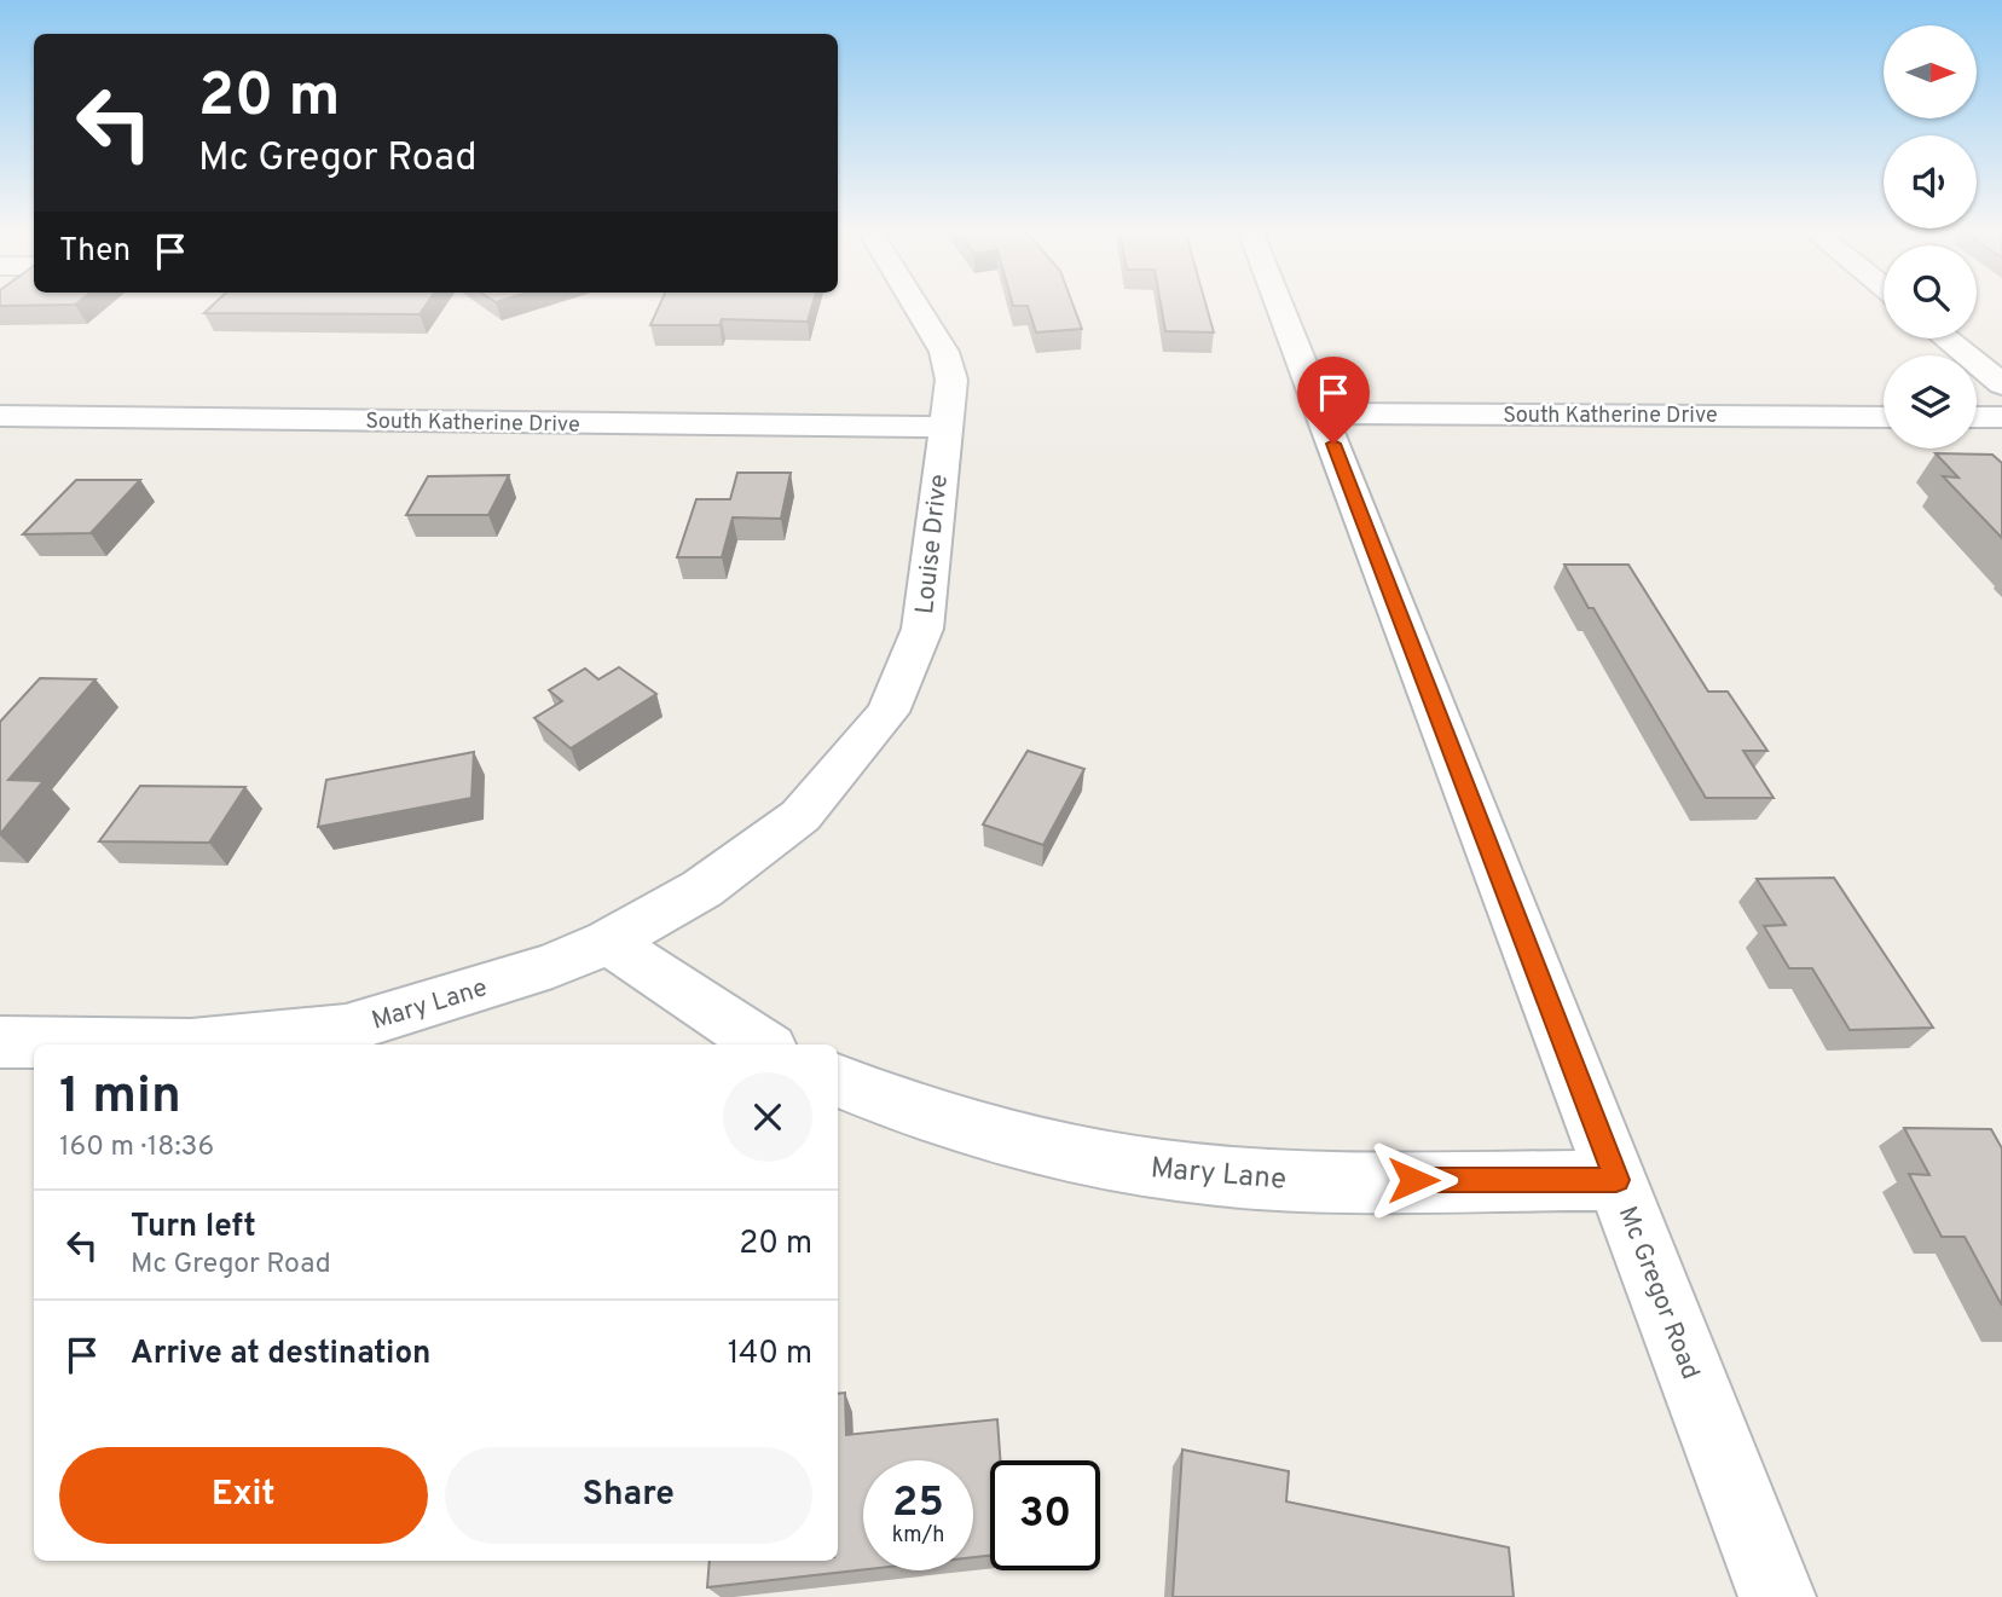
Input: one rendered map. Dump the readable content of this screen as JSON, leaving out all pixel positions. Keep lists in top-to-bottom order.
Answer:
{
  "streets": {
    "street": [
      "South Katherine Drive",
      "Louise Drive",
      "Mary Lane",
      "Mc Gregor Road"
    ]
  },
  "crossings": [
    ["South Katherine Drive", "Louise Drive"],
    ["South Katherine Drive", "Mc Gregor Road"],
    ["Louise Drive", "Mary Lane"],
    ["Mary Lane", "Mc Gregor Road"]
  ],
  "north": "right",
  "page": {
    "turn": ["20 m", "Mc Gregor Road"],
    "then": "Then",
    "heading": ["1 min", "160 m · 18:36"],
    "list": [
      {
        "name": "Turn left",
        "note": "Mc Gregor Road",
        "value": "20 m"
      },
      {
        "name": "Arrive at destination",
        "value": "140 m"
      }
    ],
    "buttons": ["Exit", "Share"],
    "speed": "25 km/h",
    "limit": "30"
  }
}
